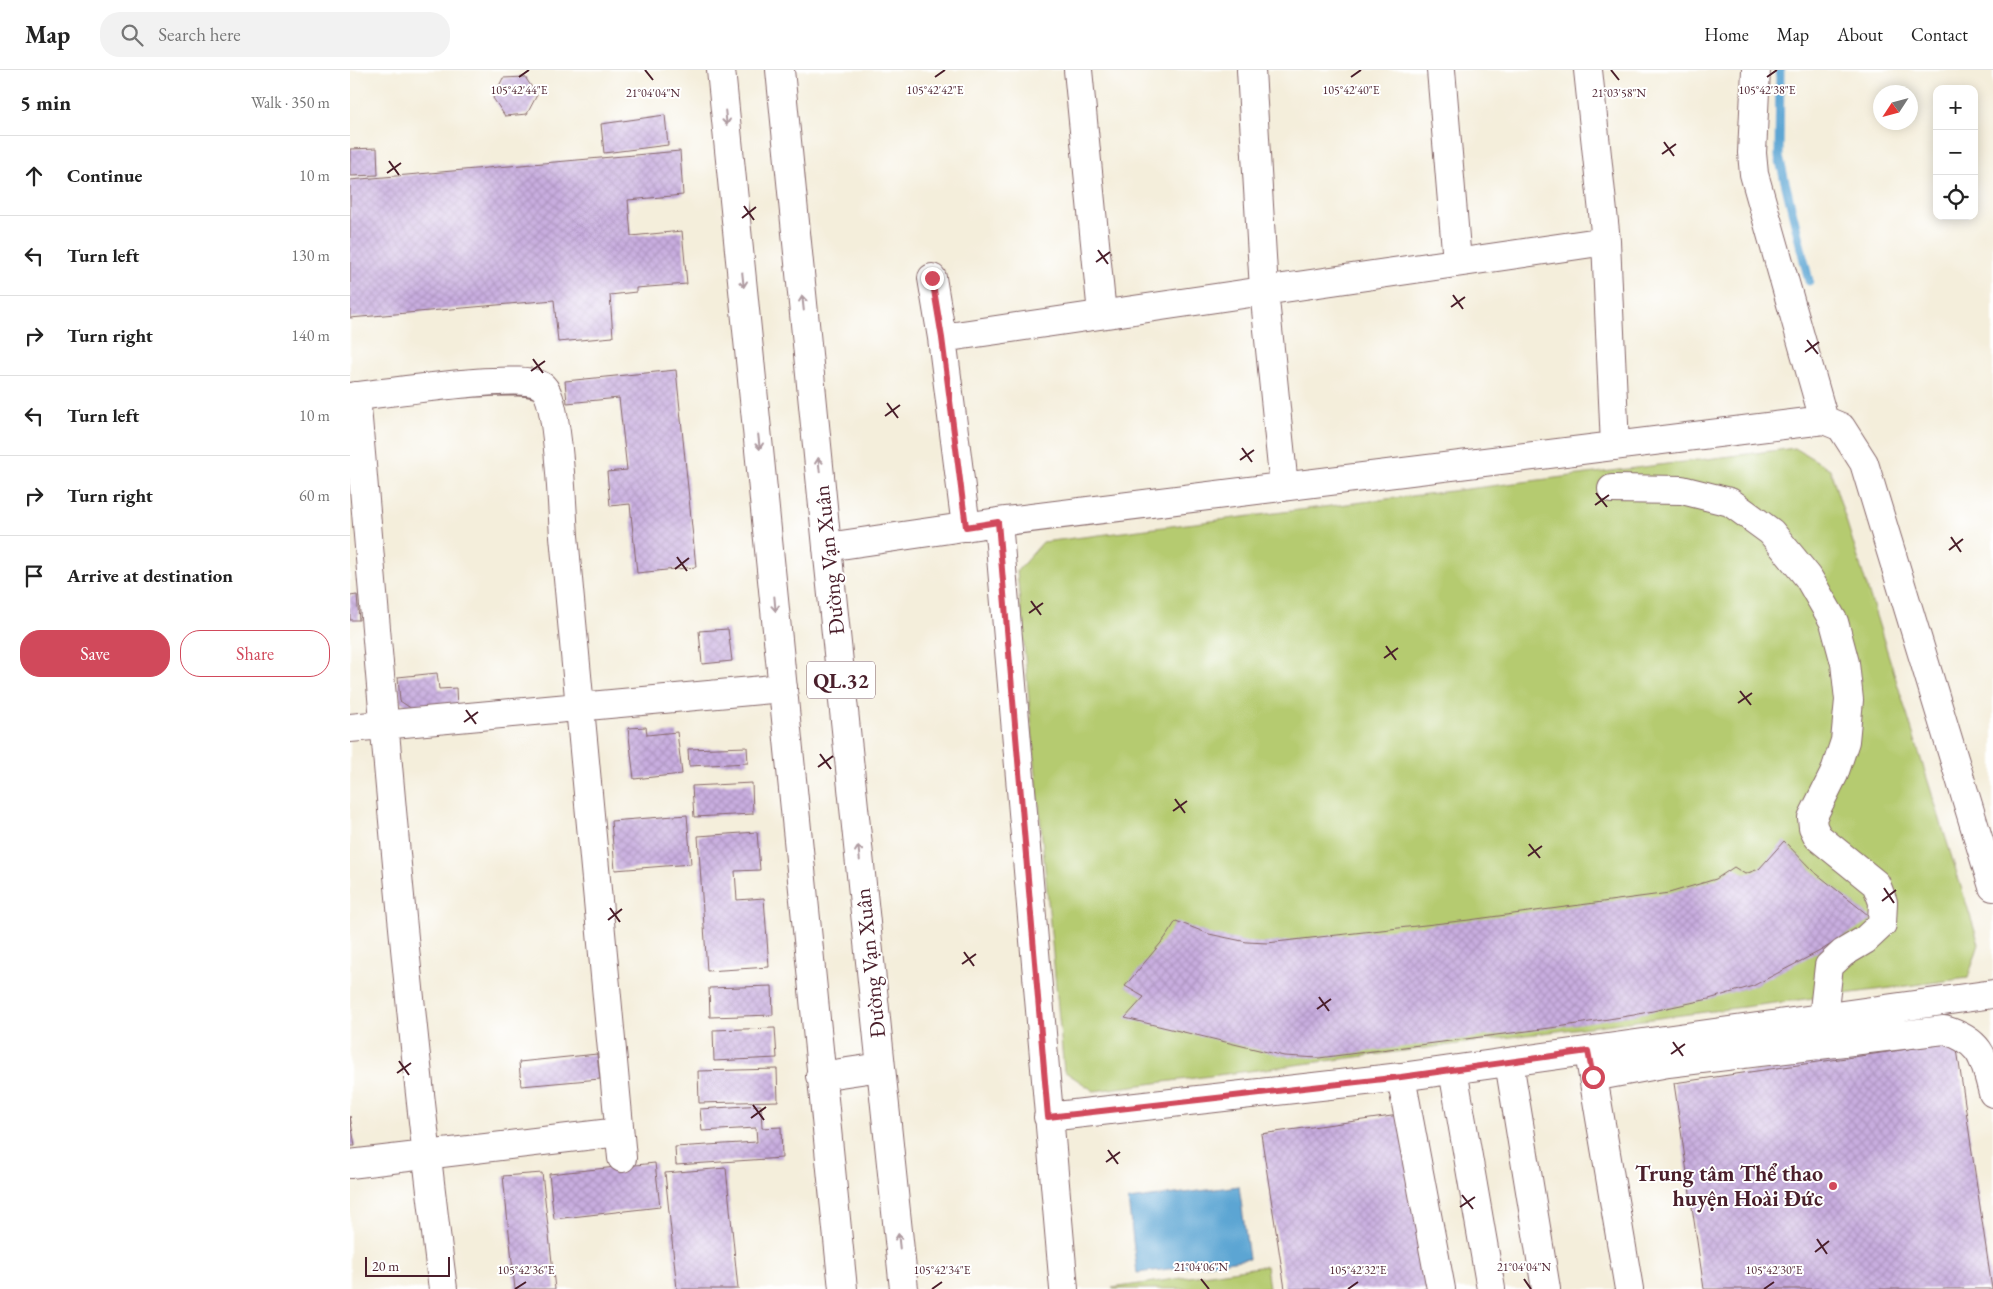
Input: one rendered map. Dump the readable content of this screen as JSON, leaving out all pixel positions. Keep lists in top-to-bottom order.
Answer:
{
  "streets": {
    "main road": ["Đường Vạn Xuân", "QL.32"]
  },
  "places": ["Trung tâm Thể thao huyện Hoài Đức"],
  "scale_bar": "20 m",
  "north": "bottom left",
  "page": {
    "header": "Map",
    "search": "Search here",
    "nav": [
      "Home",
      "Map",
      "About",
      "Contact"
    ],
    "heading": ["5 min", "Walk · 350 m"],
    "map_buttons": ["+", "−"],
    "list": [
      ["Continue", "10 m"],
      ["Turn left", "130 m"],
      ["Turn right", "140 m"],
      ["Turn left", "10 m"],
      ["Turn right", "60 m"],
      "Arrive at destination"
    ],
    "buttons": ["Save", "Share"],
    "scale": "20 m"
  },
  "coordinates": [
    "105°42'44\"E",
    "105°42'42\"E",
    "105°42'40\"E",
    "105°42'38\"E",
    "21°04'04\"N",
    "21°03'58\"N",
    "21°04'06\"N",
    "105°42'36\"E",
    "105°42'34\"E",
    "105°42'32\"E",
    "105°42'30\"E"
  ]
}
